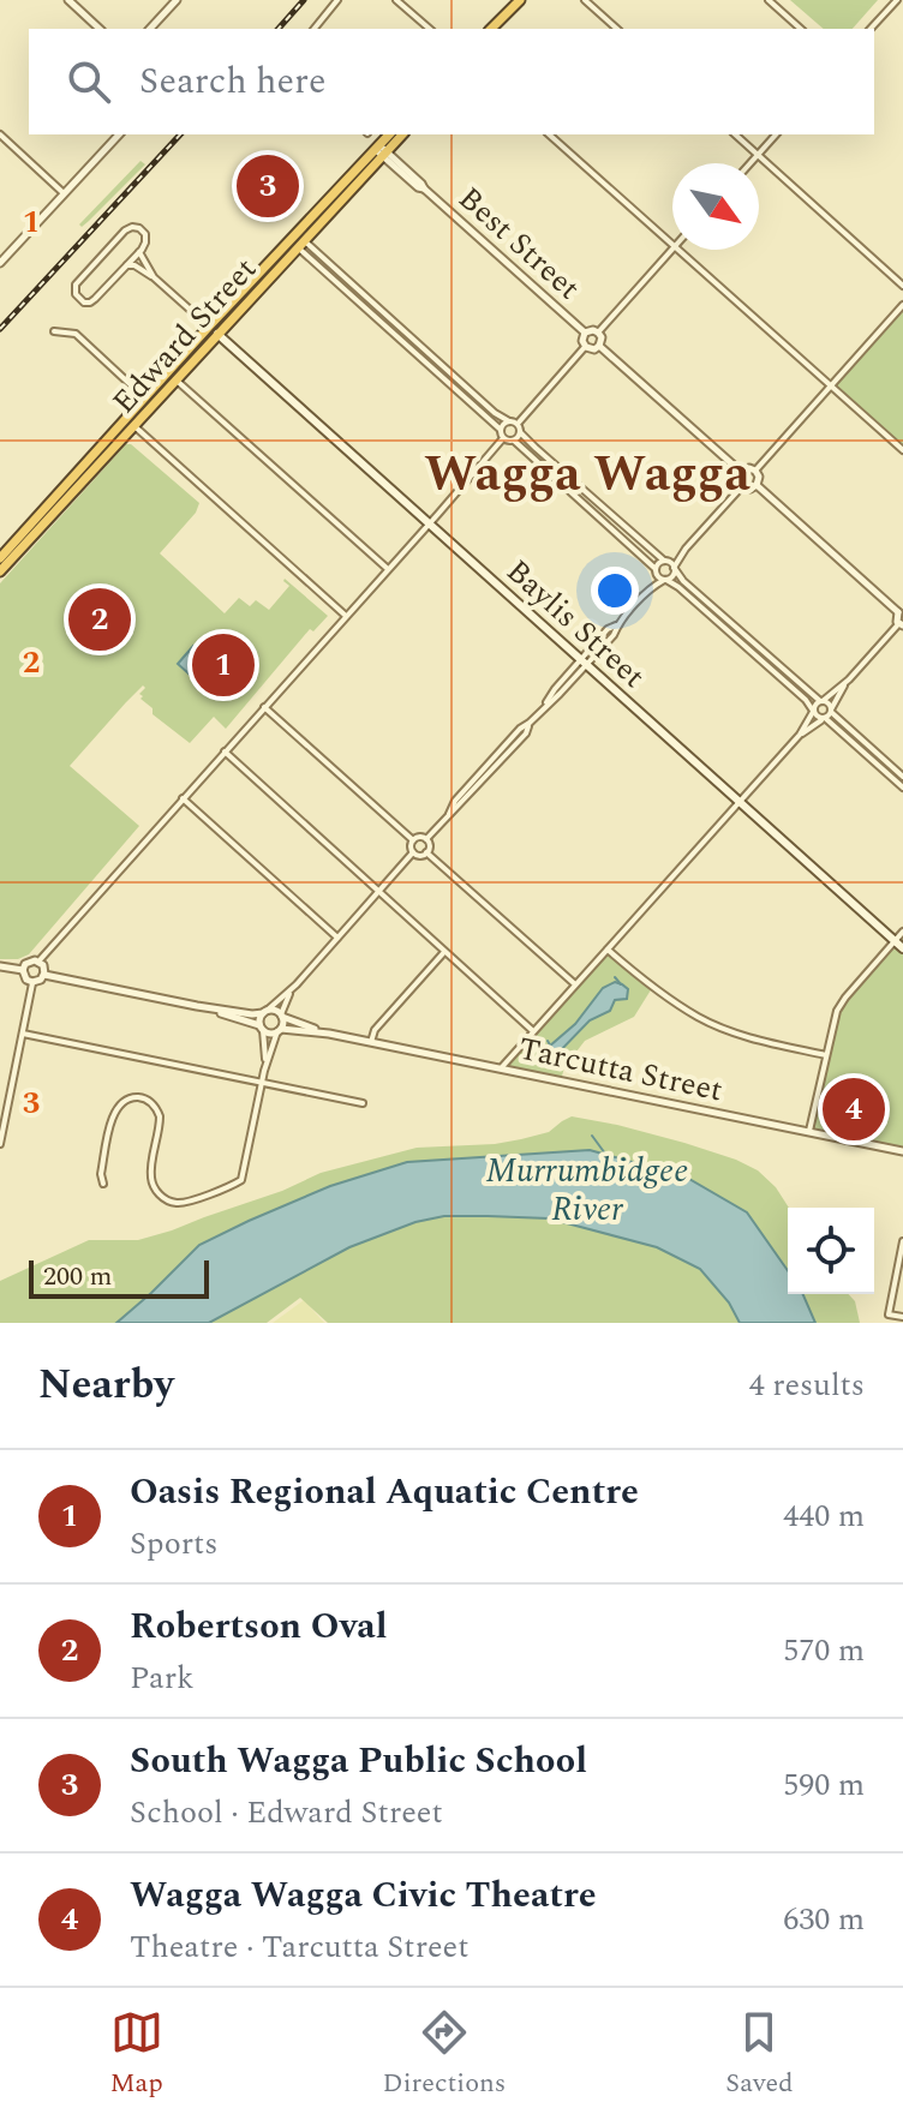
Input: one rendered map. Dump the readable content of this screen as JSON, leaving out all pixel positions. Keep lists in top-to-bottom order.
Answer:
{
  "streets": {
    "highway": ["Edward Street"],
    "main road": ["Baylis Street"],
    "street": ["Best Street", "Tarcutta Street"]
  },
  "crossings": [
    ["Best Street", "Edward Street"],
    ["Edward Street", "Baylis Street"]
  ],
  "districts": ["Wagga Wagga"],
  "water": ["Murrumbidgee River"],
  "scale_bar": "200 m",
  "north": "bottom right",
  "page": {
    "search": "Search here",
    "pins": [
      "3",
      "2",
      "1",
      "4"
    ],
    "scale": "200 m",
    "heading": ["Nearby", "4 results"],
    "list": [
      {
        "mark": "1",
        "name": "Oasis Regional Aquatic Centre",
        "note": "Sports",
        "value": "440 m"
      },
      {
        "mark": "2",
        "name": "Robertson Oval",
        "note": "Park",
        "value": "570 m"
      },
      {
        "mark": "3",
        "name": "South Wagga Public School",
        "note": "School · Edward Street",
        "value": "590 m"
      },
      {
        "mark": "4",
        "name": "Wagga Wagga Civic Theatre",
        "note": "Theatre · Tarcutta Street",
        "value": "630 m"
      }
    ],
    "nav": ["Map", "Directions", "Saved"]
  },
  "grid": {
    "rows": ["1", "2", "3"]
  }
}
